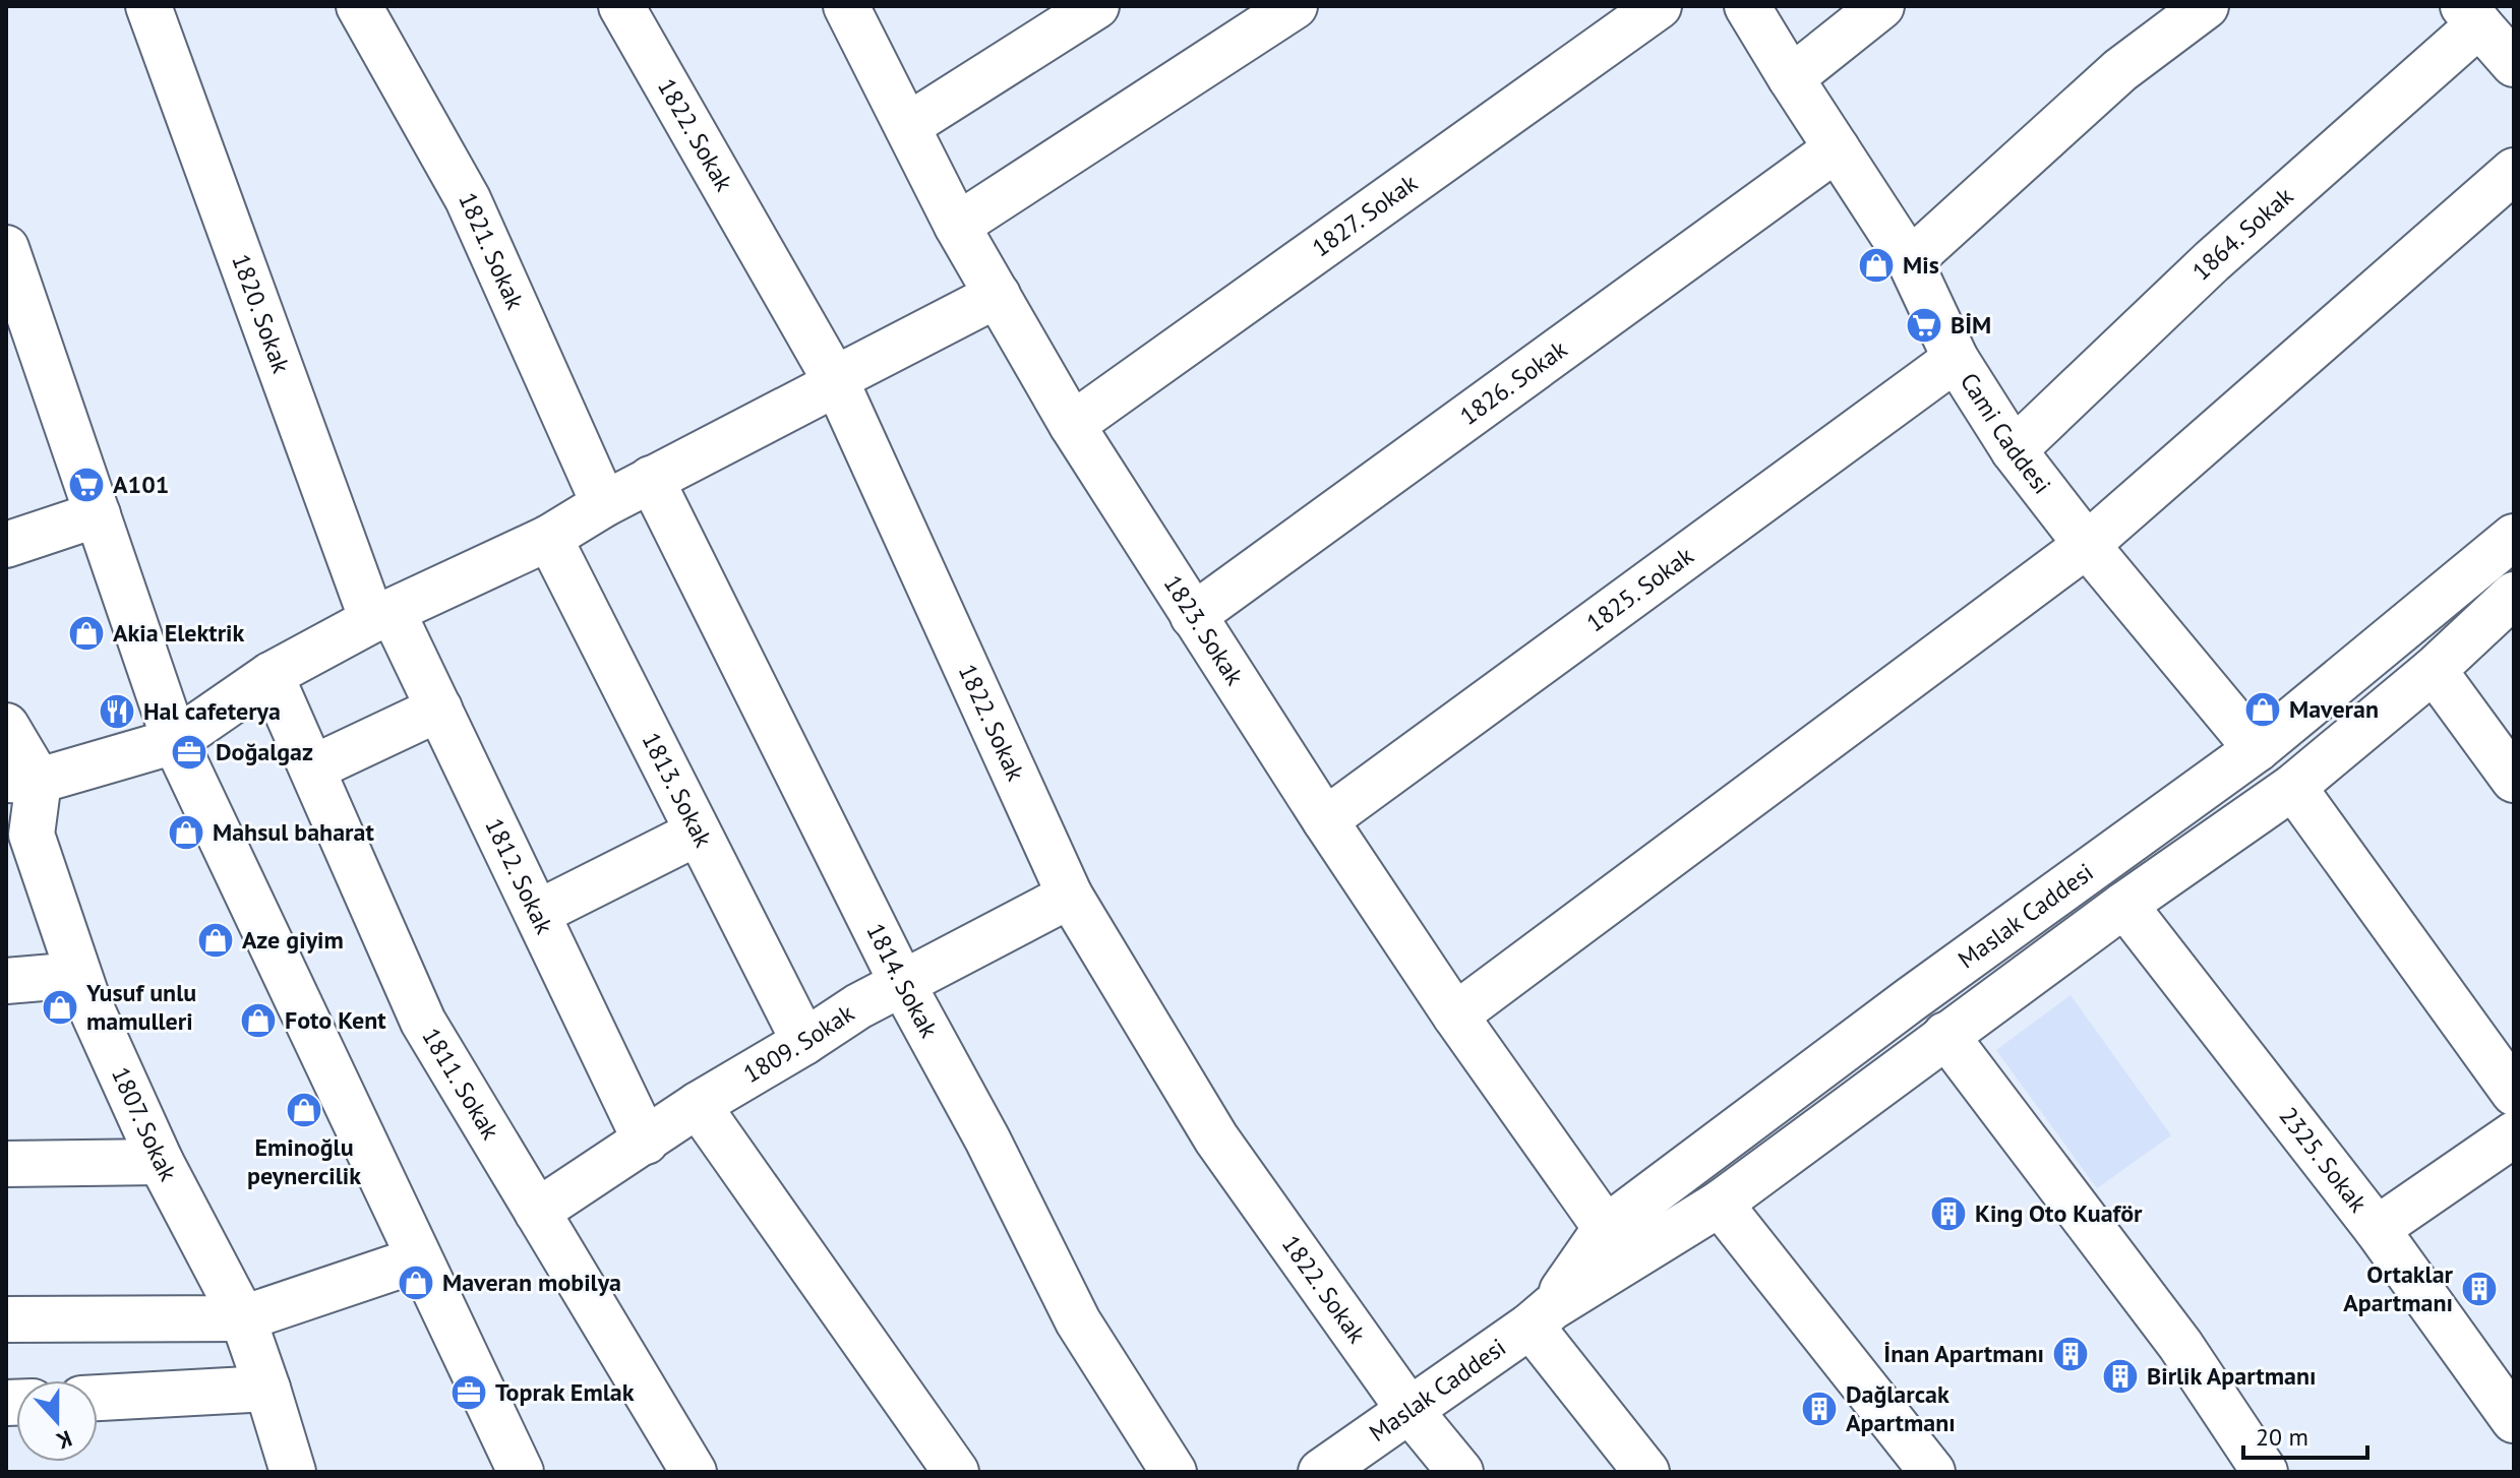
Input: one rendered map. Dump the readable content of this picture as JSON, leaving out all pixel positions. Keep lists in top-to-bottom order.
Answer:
{
  "streets": {
    "street": [
      "1822. Sokak",
      "1827. Sokak",
      "1864. Sokak",
      "1821. Sokak",
      "1820. Sokak",
      "1826. Sokak",
      "Cami Caddesi",
      "1825. Sokak",
      "1823. Sokak",
      "1813. Sokak",
      "1812. Sokak",
      "Maslak Caddesi",
      "1814. Sokak",
      "1809. Sokak",
      "1811. Sokak",
      "1807. Sokak",
      "2325. Sokak"
    ]
  },
  "crossings": [
    ["1822. Sokak", "Maslak Caddesi"],
    ["1822. Sokak", "1809. Sokak"],
    ["1827. Sokak", "1823. Sokak"],
    ["1864. Sokak", "Cami Caddesi"],
    ["1820. Sokak", "1812. Sokak"],
    ["1826. Sokak", "Cami Caddesi"],
    ["1826. Sokak", "1823. Sokak"],
    ["Cami Caddesi", "1825. Sokak"],
    ["Cami Caddesi", "Maslak Caddesi"],
    ["1825. Sokak", "1823. Sokak"],
    ["1823. Sokak", "Maslak Caddesi"],
    ["1813. Sokak", "1809. Sokak"],
    ["1812. Sokak", "1809. Sokak"],
    ["Maslak Caddesi", "2325. Sokak"],
    ["1814. Sokak", "1809. Sokak"],
    ["1809. Sokak", "1811. Sokak"]
  ],
  "places": {
    "shop": [
      "Mis",
      "Akia Elektrik",
      "Maveran",
      "Mahsul baharat",
      "Aze giyim",
      "Yusuf unlu mamulleri",
      "Foto Kent",
      "Eminoğlu peynercilik",
      "Maveran mobilya"
    ],
    "supermarket": ["BİM", "A101"],
    "restaurant": ["Hal cafeterya"],
    "office": ["Doğalgaz", "Toprak Emlak"],
    "building": [
      "King Oto Kuaför",
      "Ortaklar Apartmanı",
      "İnan Apartmanı",
      "Birlik Apartmanı",
      "Dağlarcak Apartmanı"
    ]
  },
  "scale_bar": "20 m",
  "north": "bottom"
}
